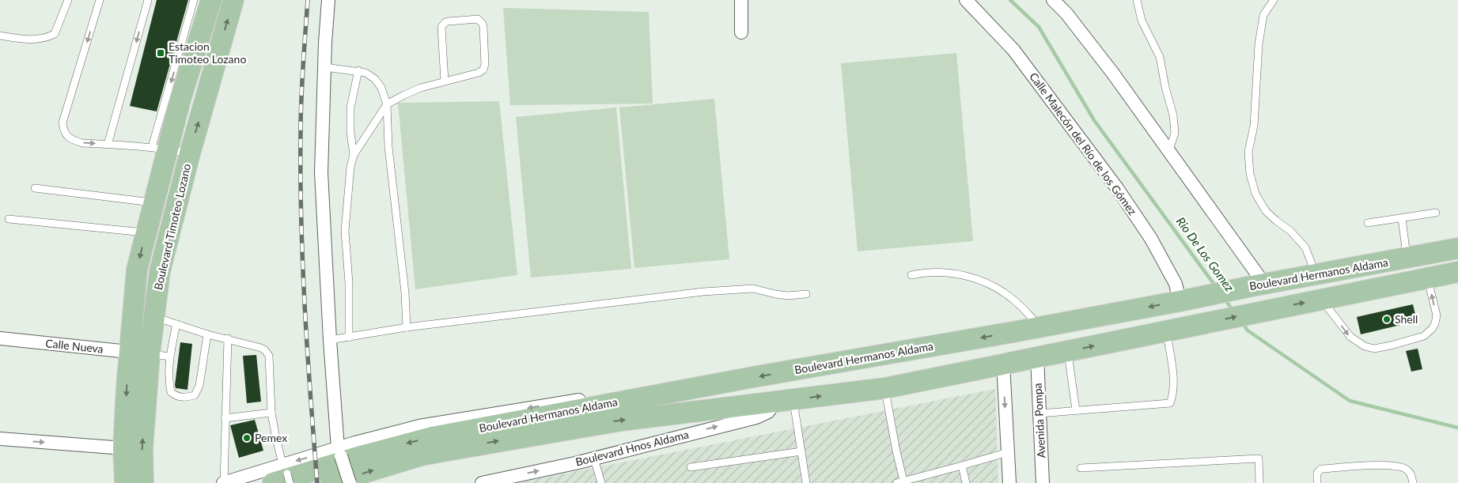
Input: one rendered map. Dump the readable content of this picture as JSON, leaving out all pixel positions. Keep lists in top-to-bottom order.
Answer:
{
  "streets": {
    "main road": ["Boulevard Timoteo Lozano", "Boulevard Hermanos Aldama"],
    "street": [
      "Calle Malecón del Río de los Gómez",
      "Calle Nueva",
      "Avenida Pompa",
      "Boulevard Hnos Aldama"
    ]
  },
  "crossings": [
    ["Calle Malecón del Río de los Gómez", "Boulevard Hermanos Aldama"],
    ["Boulevard Timoteo Lozano", "Calle Nueva"],
    ["Boulevard Hermanos Aldama", "Avenida Pompa"],
    ["Boulevard Hermanos Aldama", "Boulevard Hnos Aldama"]
  ],
  "water": ["Rio De Los Gomez"],
  "places": {
    "transit": ["Estacion Timoteo Lozano"],
    "other": ["Shell", "Pemex"]
  }
}
